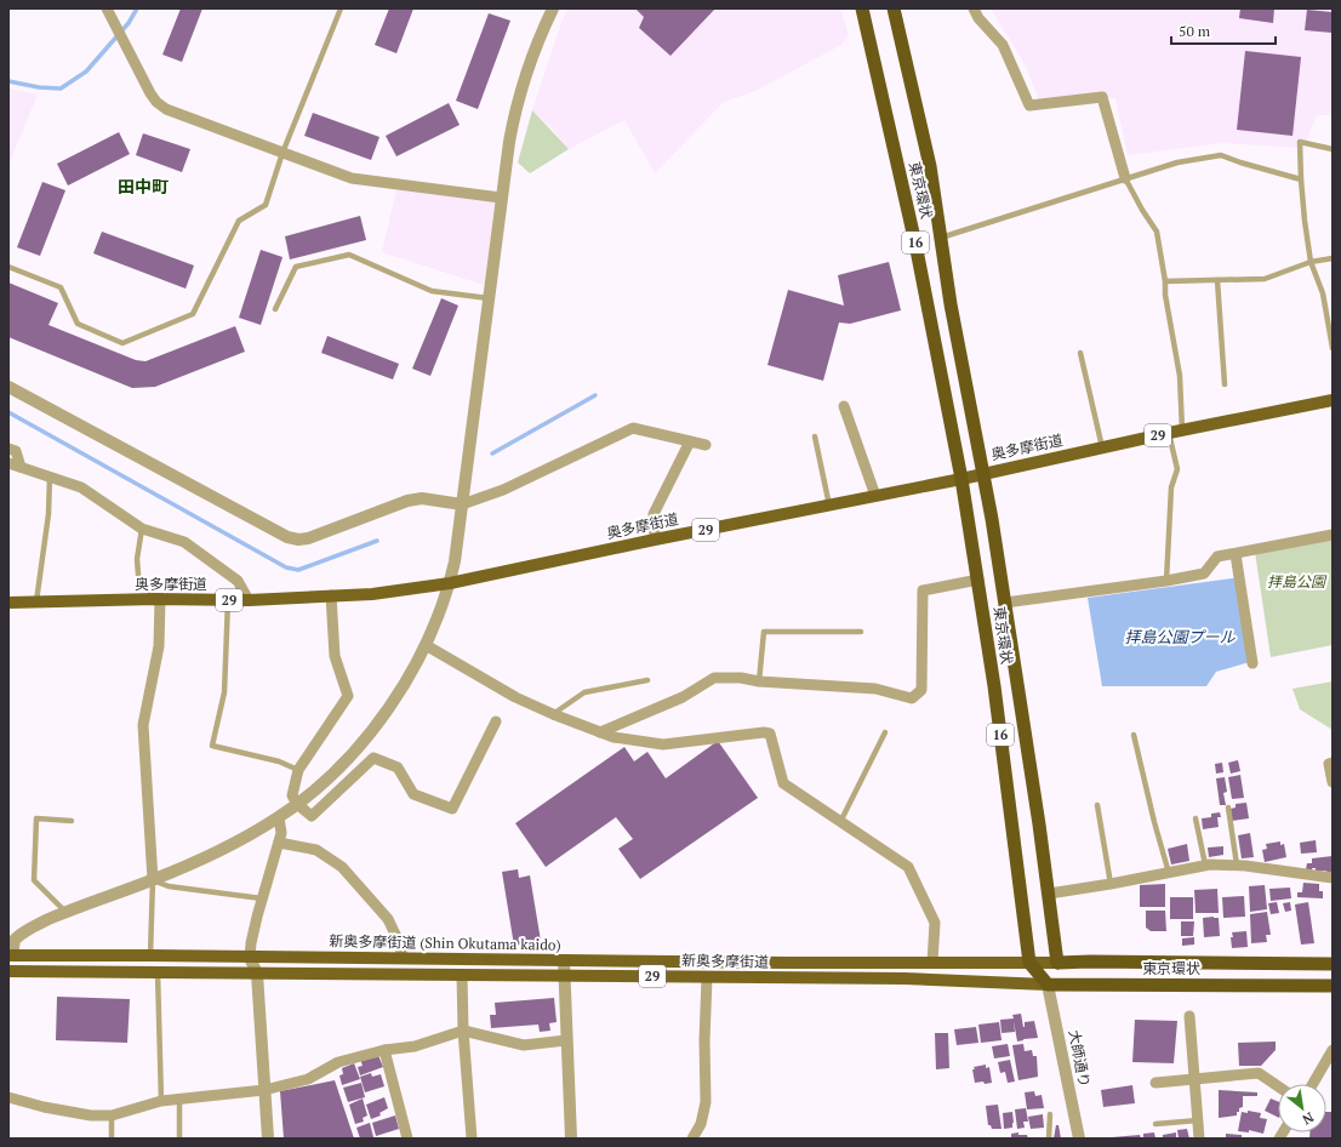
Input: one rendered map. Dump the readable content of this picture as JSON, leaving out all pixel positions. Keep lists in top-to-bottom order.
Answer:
{
  "streets": {
    "highway": ["東京環状", "16"],
    "main road": [
      "29",
      "奥多摩街道",
      "新奥多摩街道 (Shin Okutama kaido)",
      "新奥多摩街道"
    ],
    "street": ["大師通り"]
  },
  "crossings": [
    ["東京環状", "29"],
    ["東京環状", "奥多摩街道"],
    ["東京環状", "新奥多摩街道"],
    ["東京環状", "大師通り"],
    ["29", "新奥多摩街道 (Shin Okutama kaido)"],
    ["29", "新奥多摩街道"],
    ["新奥多摩街道", "大師通り"]
  ],
  "districts": ["田中町"],
  "water": ["拝島公園プール"],
  "parks": ["拝島公園"],
  "scale_bar": "50 m",
  "north": "bottom right"
}
